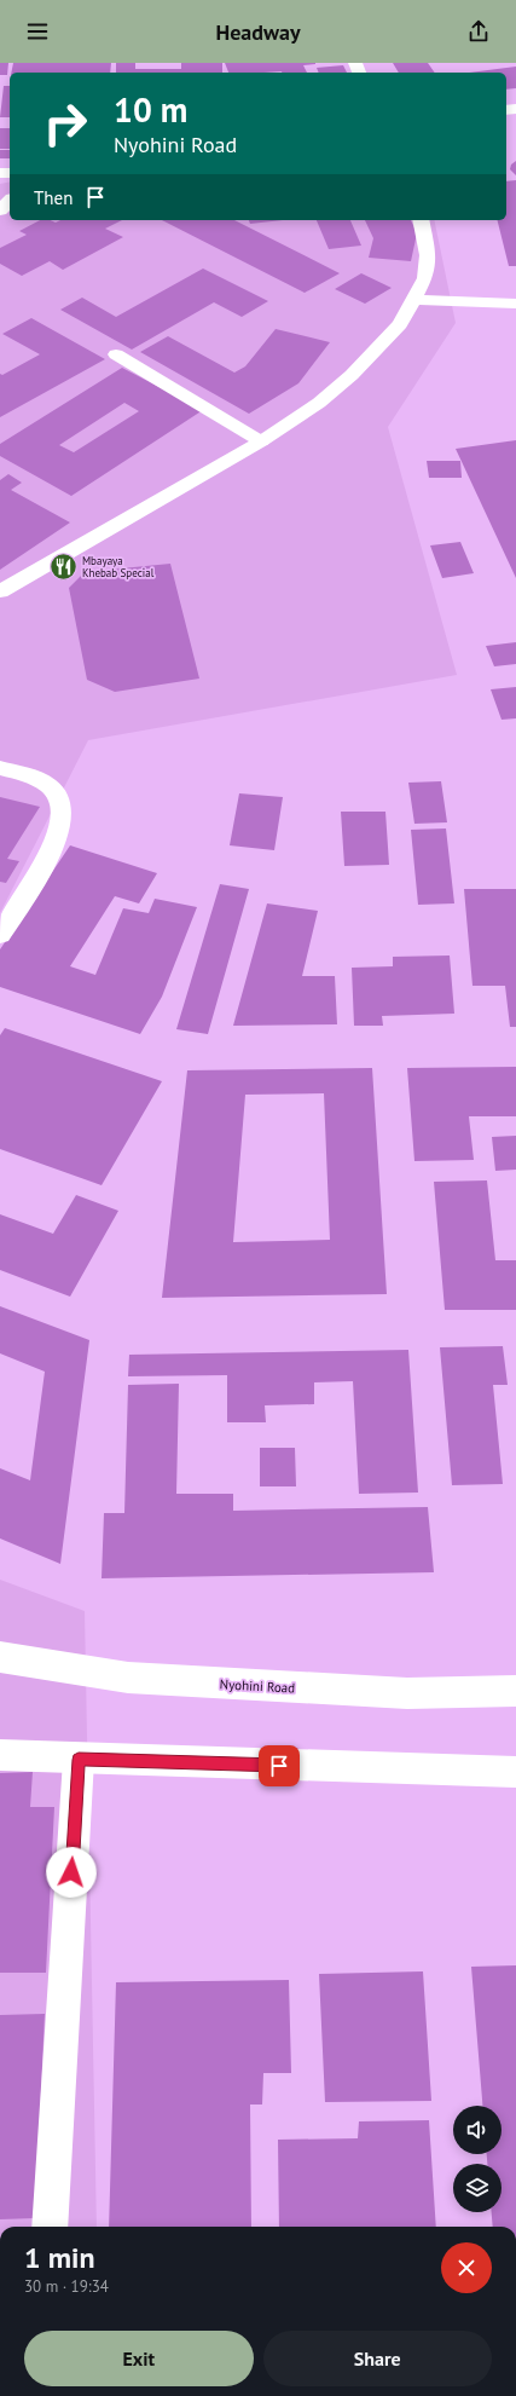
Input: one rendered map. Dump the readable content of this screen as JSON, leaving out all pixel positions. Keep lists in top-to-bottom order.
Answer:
{
  "streets": {
    "street": ["Nyohini Road"]
  },
  "places": {
    "restaurant": ["Mbayaya Khebab Special"]
  },
  "page": {
    "header": "Headway",
    "turn": ["10 m", "Nyohini Road"],
    "then": "Then",
    "heading": ["1 min", "30 m · 19:34"],
    "buttons": ["Exit", "Share"]
  }
}
